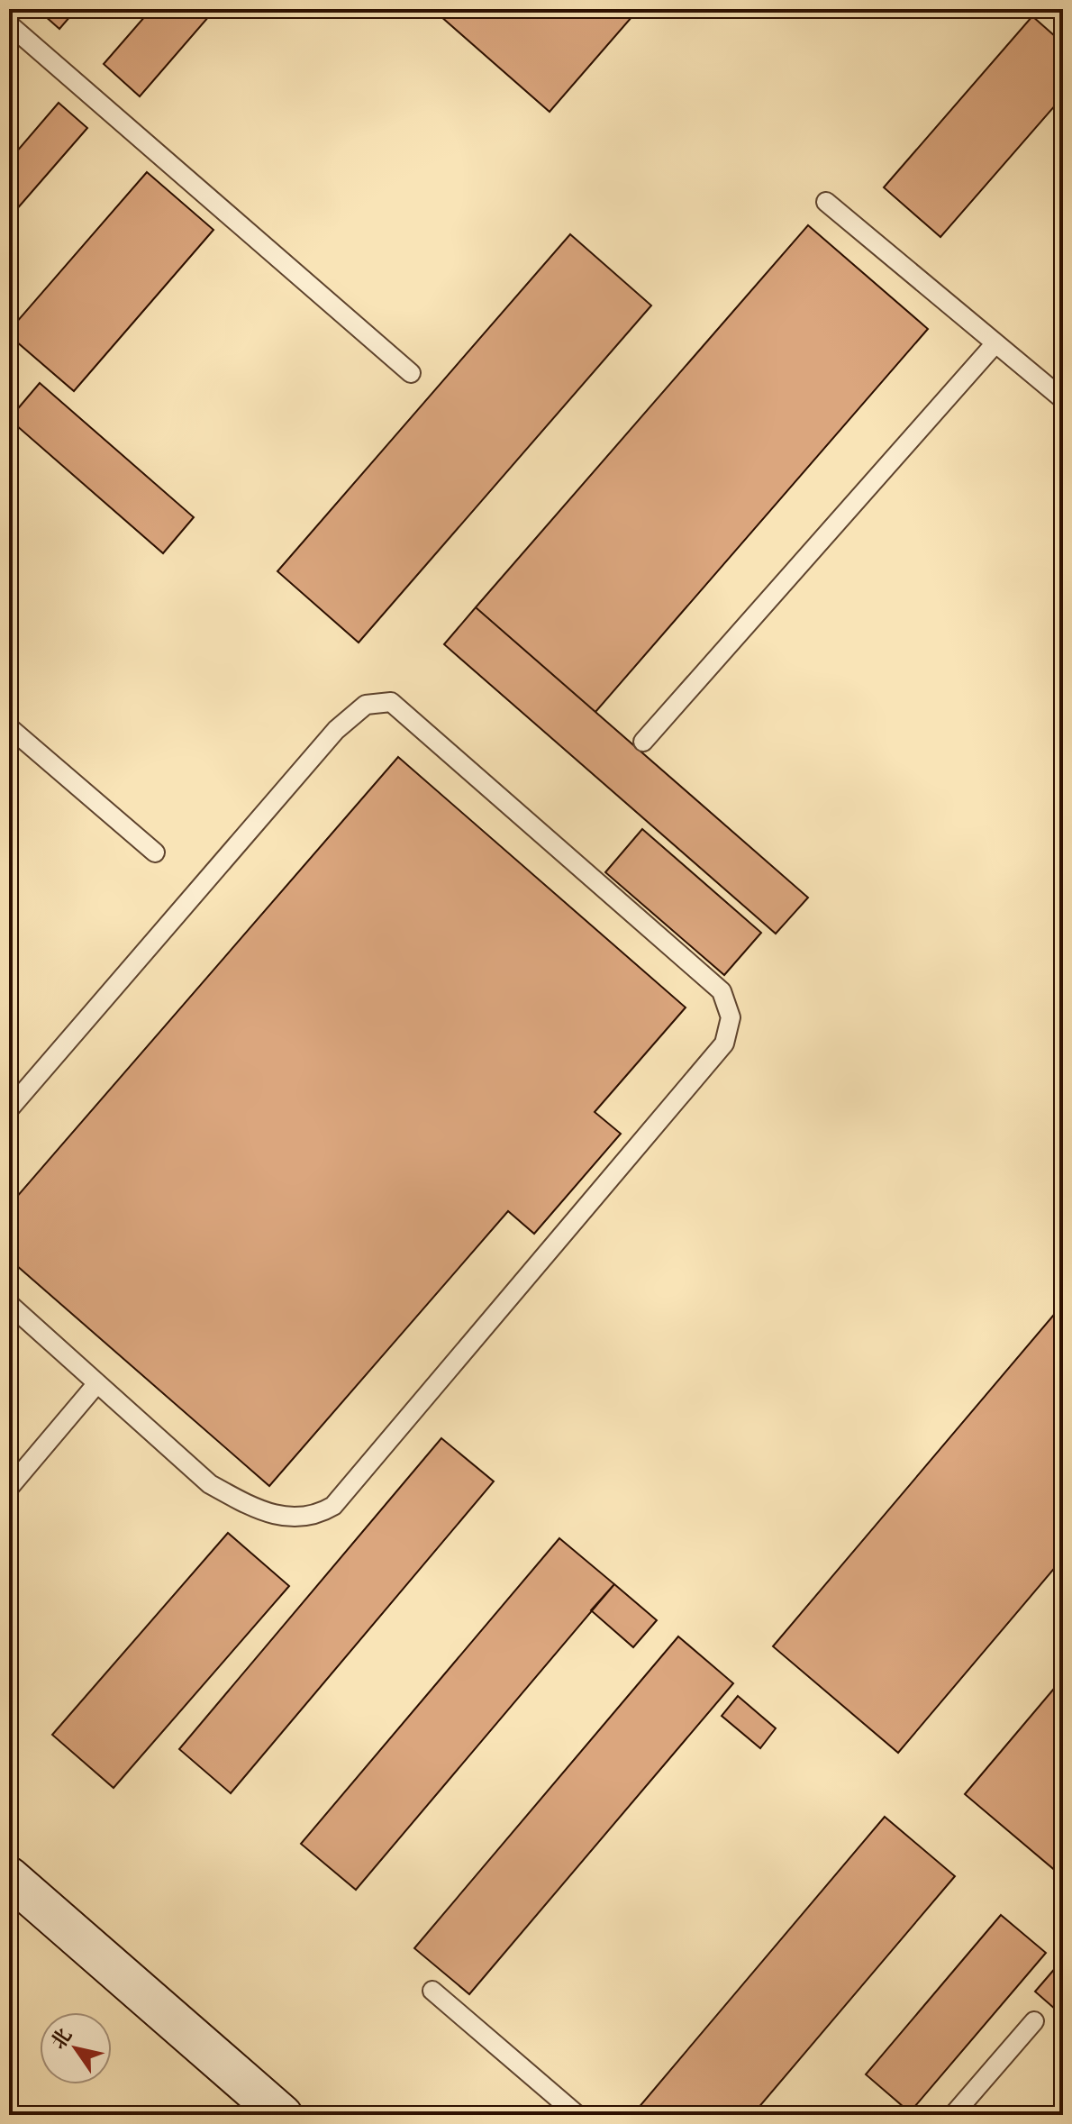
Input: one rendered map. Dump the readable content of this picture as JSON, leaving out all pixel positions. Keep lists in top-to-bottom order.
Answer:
{
  "north": "top left"
}
